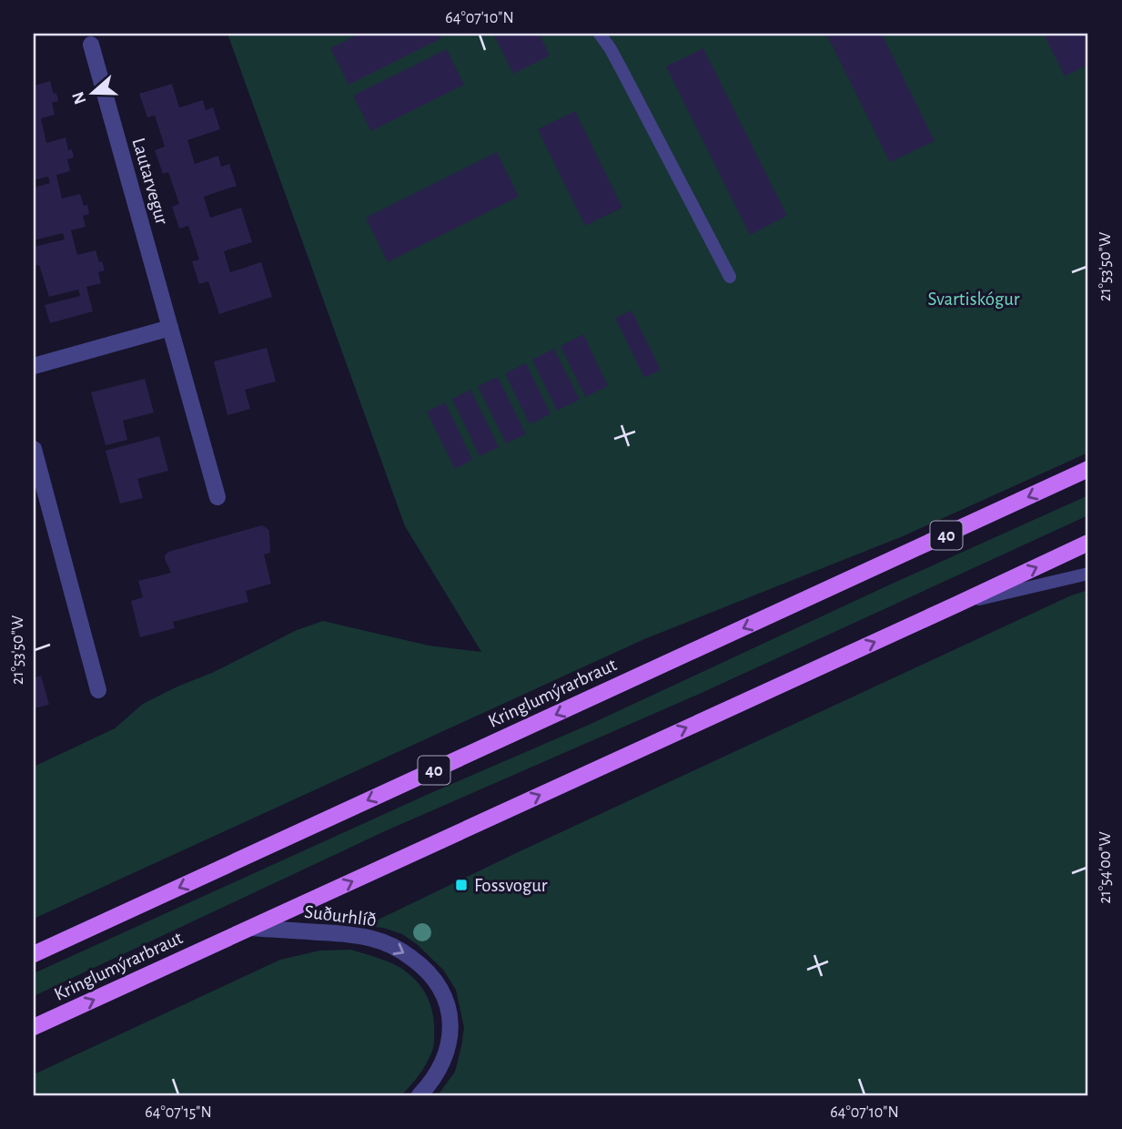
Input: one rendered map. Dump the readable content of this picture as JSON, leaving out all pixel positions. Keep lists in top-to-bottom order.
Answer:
{
  "streets": {
    "main road": ["40", "Kringlumýrarbraut"],
    "street": ["Lautarvegur", "Suðurhlíð"]
  },
  "crossings": [
    ["Kringlumýrarbraut", "Suðurhlíð"]
  ],
  "parks": ["Svartiskógur"],
  "places": {
    "transit": ["Fossvogur"]
  },
  "north": "left",
  "coordinates": [
    "64°07'10\"N",
    "21°53'50\"W",
    "21°54'00\"W",
    "64°07'15\"N"
  ]
}
